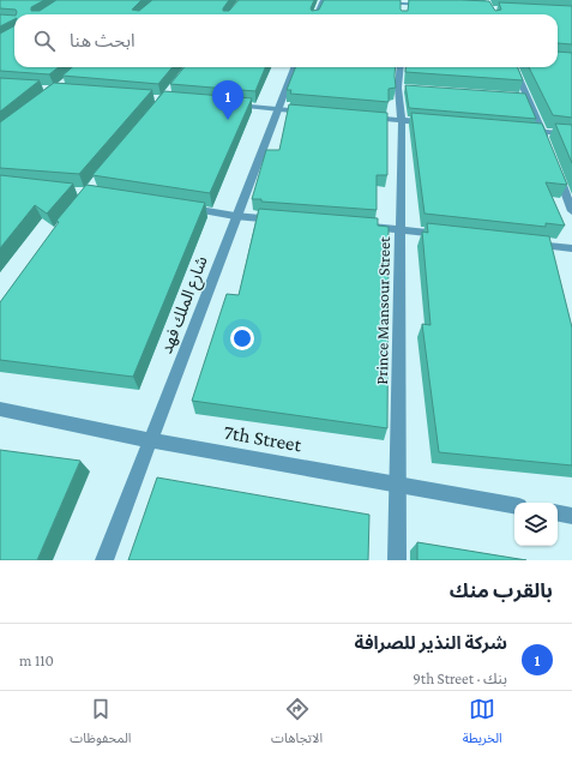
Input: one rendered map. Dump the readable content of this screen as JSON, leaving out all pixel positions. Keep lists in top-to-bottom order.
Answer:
{
  "streets": {
    "street": ["شارع الملك فهد", "Prince Mansour Street", "7th Street"]
  },
  "crossings": [
    ["شارع الملك فهد", "7th Street"],
    ["Prince Mansour Street", "7th Street"]
  ],
  "page": {
    "search": "ابحث هنا",
    "pins": "1",
    "heading": "بالقرب منك",
    "list": [
      {
        "mark": "1",
        "name": "شركة النذير للصرافة",
        "note": "بنك · 9th Street",
        "value": "110 m"
      }
    ],
    "nav": ["الخريطة", "الاتجاهات", "المحفوظات"]
  }
}
